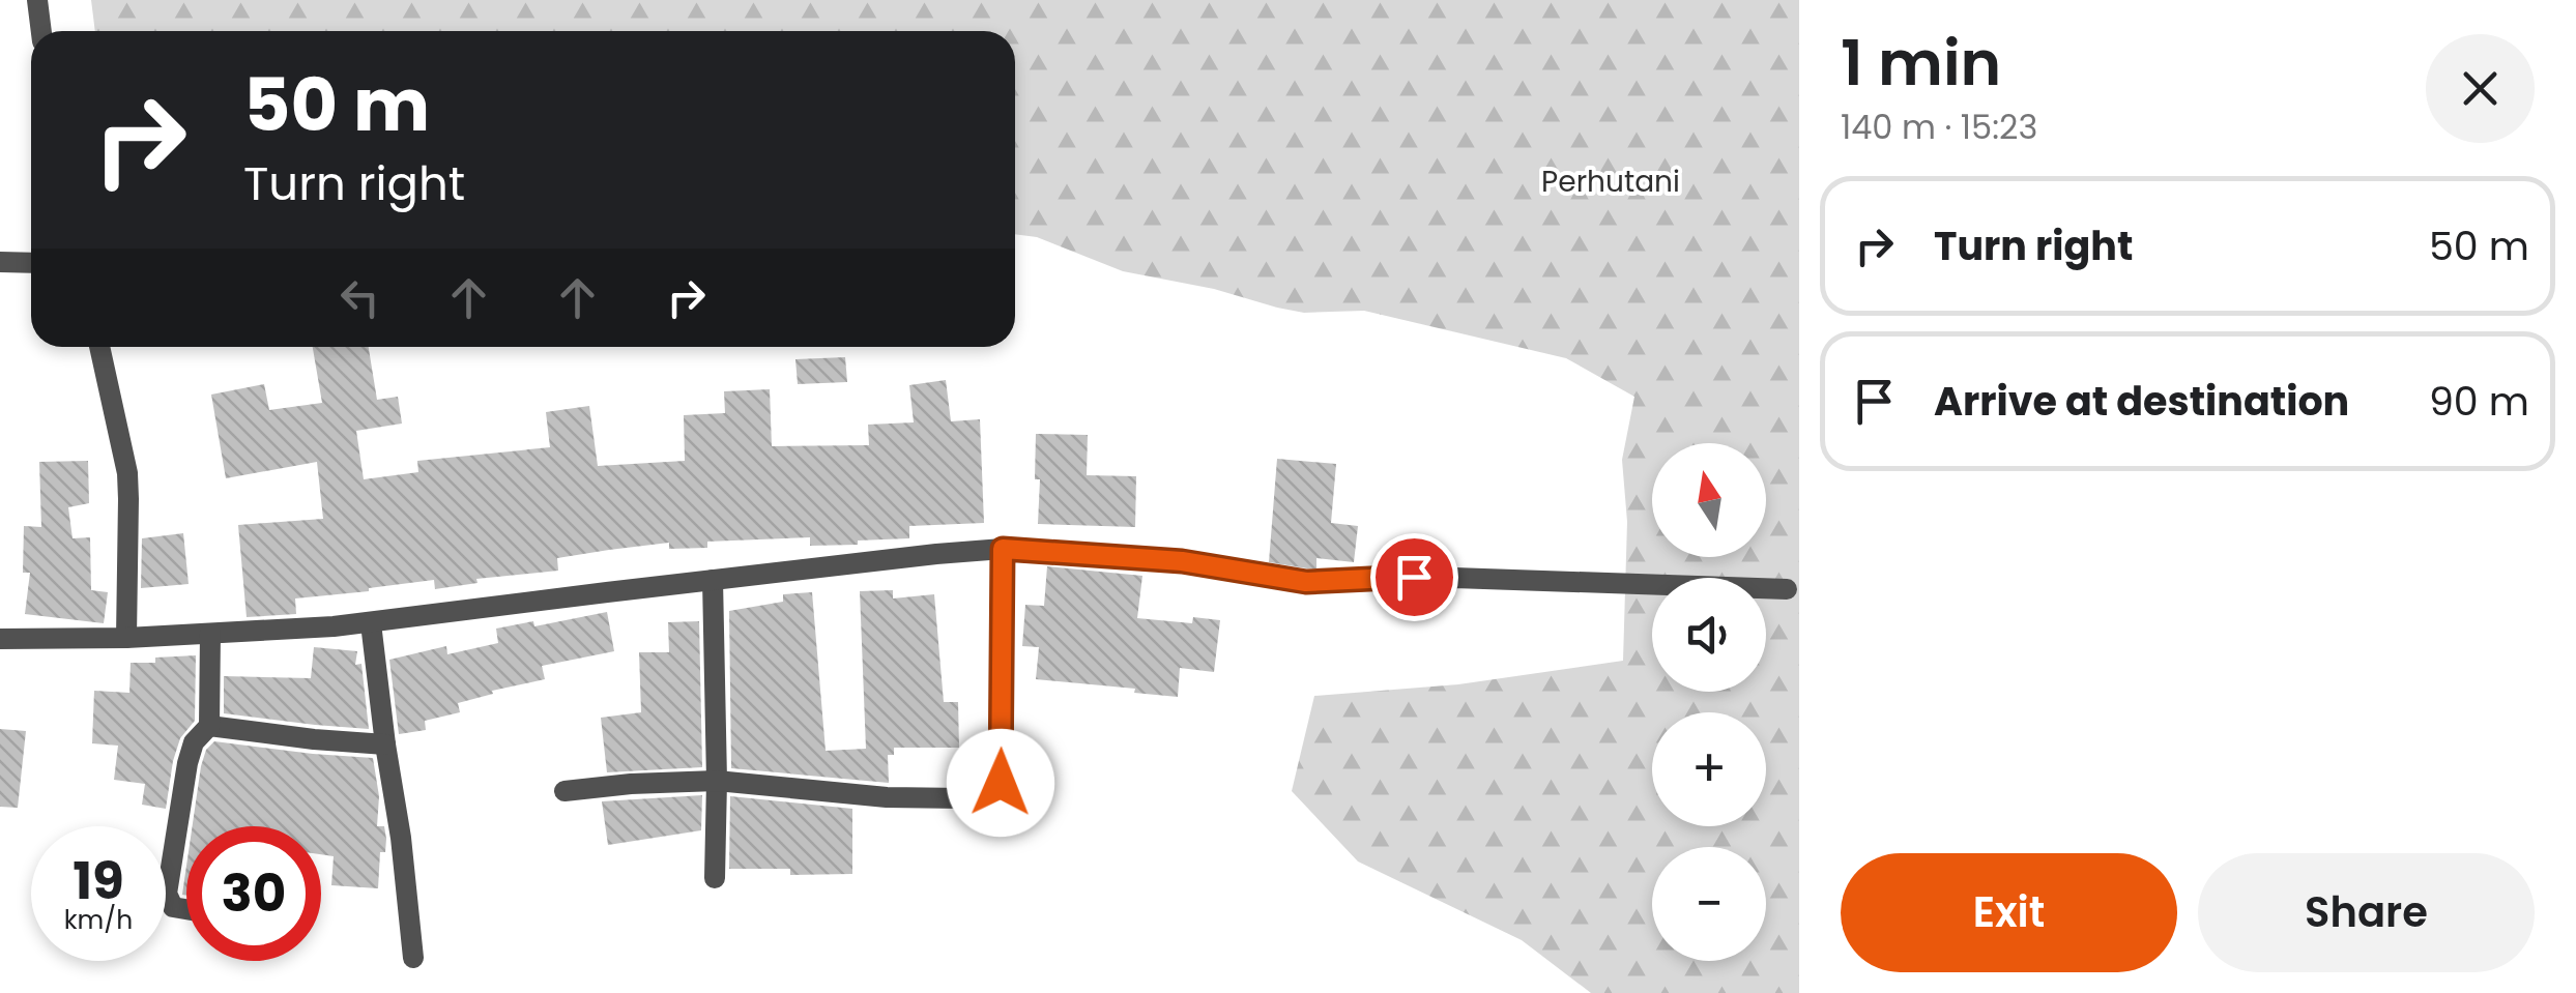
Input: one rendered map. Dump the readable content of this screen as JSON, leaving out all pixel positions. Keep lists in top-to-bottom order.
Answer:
{
  "parks": ["Perhutani"],
  "north": "top",
  "page": {
    "heading": ["1 min", "140 m · 15:23"],
    "turn": ["50 m", "Turn right"],
    "list": [
      {
        "name": "Turn right",
        "value": "50 m"
      },
      {
        "name": "Arrive at destination",
        "value": "90 m"
      }
    ],
    "map_buttons": ["+", "−"],
    "speed": "19 km/h",
    "limit": "30",
    "buttons": ["Exit", "Share"]
  }
}
